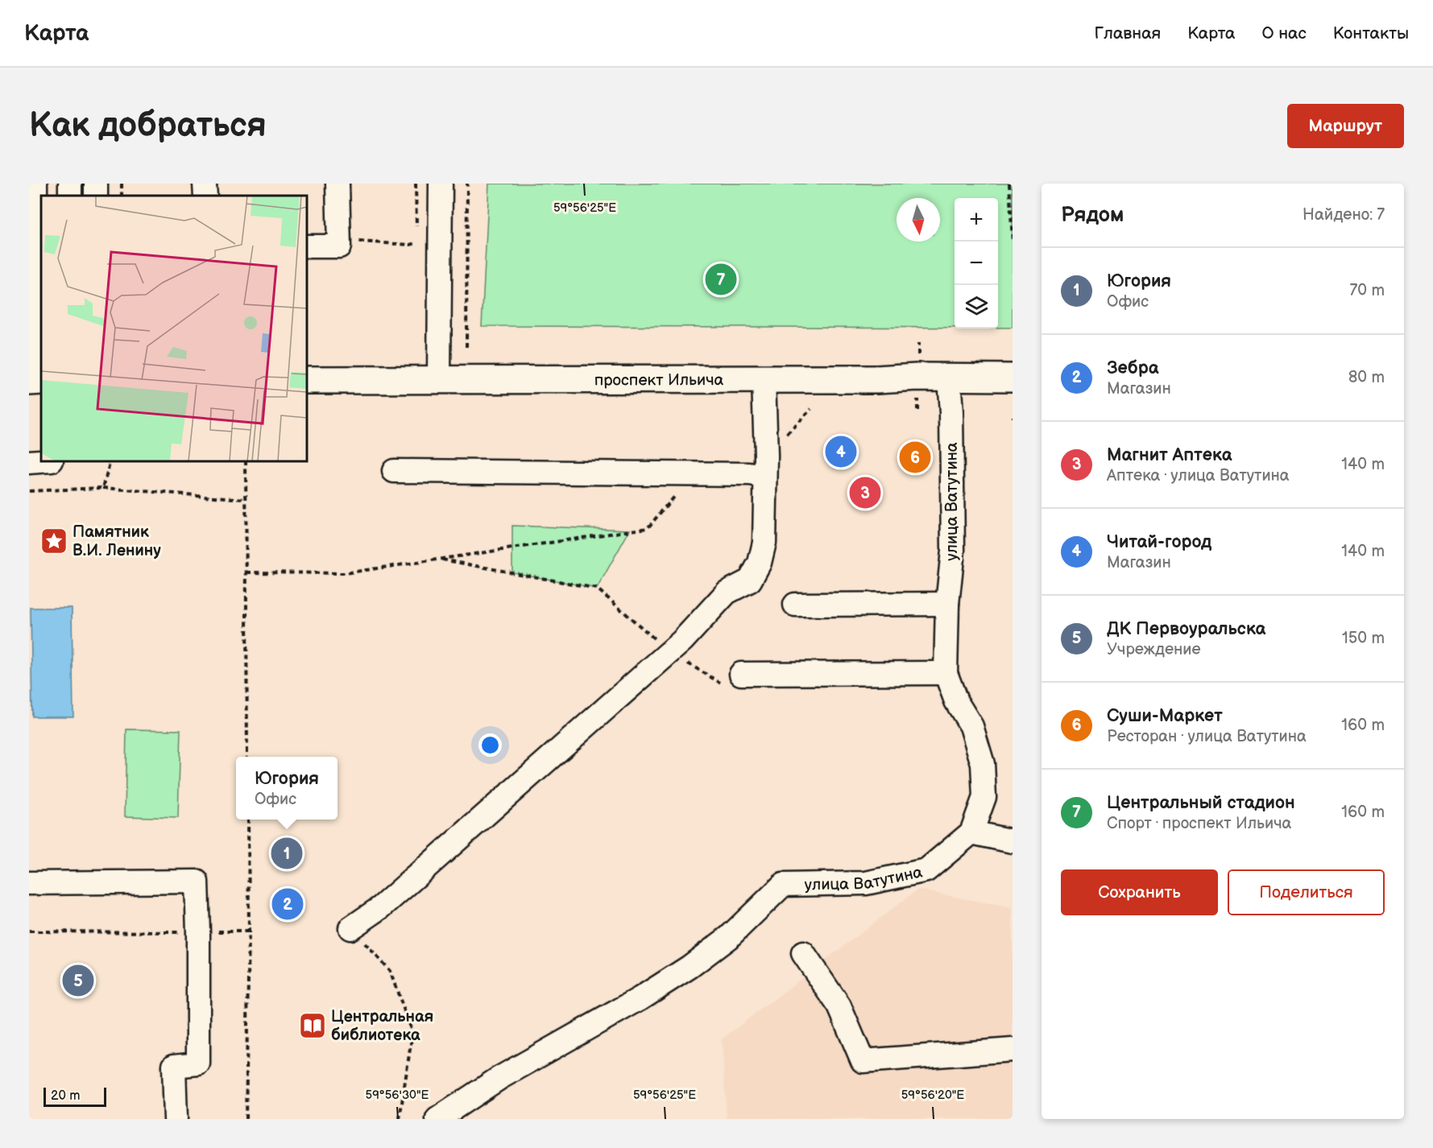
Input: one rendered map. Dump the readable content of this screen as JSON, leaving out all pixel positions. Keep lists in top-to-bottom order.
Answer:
{
  "streets": {
    "main road": ["проспект Ильича"],
    "street": ["улица Ватутина"]
  },
  "crossings": [
    ["проспект Ильича", "улица Ватутина"]
  ],
  "places": {
    "place": ["Памятник В.И. Ленину"],
    "library": ["Центральная библиотека"]
  },
  "scale_bar": "20 m",
  "north": "bottom",
  "page": {
    "header": "Карта",
    "nav": [
      "Главная",
      "Карта",
      "О нас",
      "Контакты"
    ],
    "buttons": [
      "Маршрут",
      ["Сохранить", "Поделиться"]
    ],
    "title": "Как добраться",
    "heading": ["Рядом", "Найдено: 7"],
    "map_buttons": ["+", "−"],
    "list": [
      {
        "mark": "1",
        "name": "Югория",
        "note": "Офис",
        "value": "70 m"
      },
      {
        "mark": "2",
        "name": "Зебра",
        "note": "Магазин",
        "value": "80 m"
      },
      {
        "mark": "3",
        "name": "Магнит Аптека",
        "note": "Аптека · улица Ватутина",
        "value": "140 m"
      },
      {
        "mark": "4",
        "name": "Читай-город",
        "note": "Магазин",
        "value": "140 m"
      },
      {
        "mark": "5",
        "name": "ДК Первоуральска",
        "note": "Учреждение",
        "value": "150 m"
      },
      {
        "mark": "6",
        "name": "Суши-Маркет",
        "note": "Ресторан · улица Ватутина",
        "value": "160 m"
      },
      {
        "mark": "7",
        "name": "Центральный стадион",
        "note": "Спорт · проспект Ильича",
        "value": "160 m"
      }
    ],
    "pins": [
      "7",
      "4",
      "6",
      "3",
      "1",
      "2",
      "5"
    ],
    "popup": ["Югория", "Офис"],
    "scale": "20 m"
  },
  "coordinates": ["59°56'25\"E", "59°56'30\"E", "59°56'20\"E"]
}
